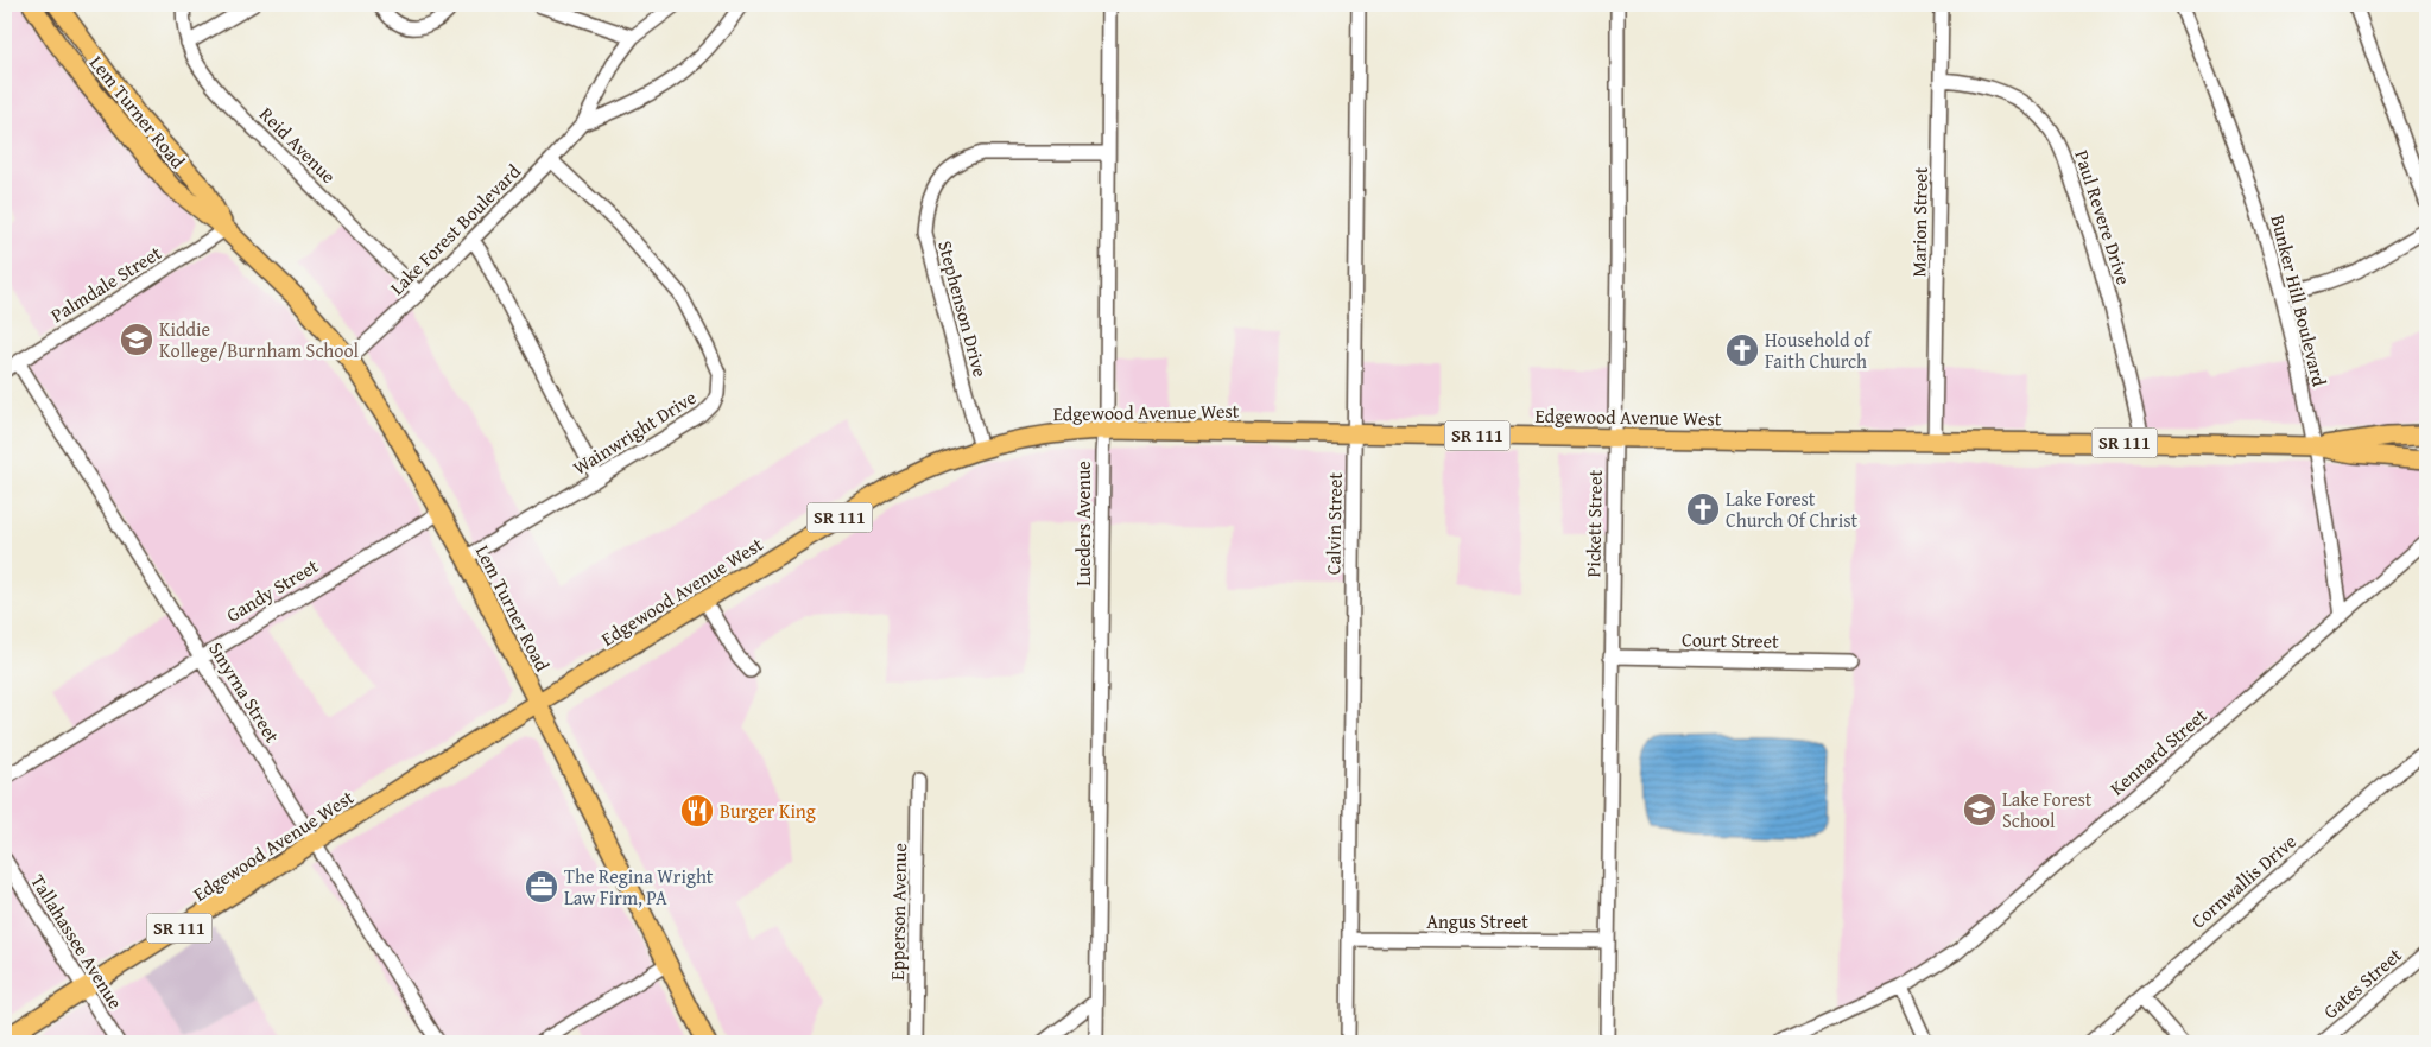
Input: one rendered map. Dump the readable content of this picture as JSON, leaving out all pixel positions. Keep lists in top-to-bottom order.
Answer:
{
  "streets": {
    "main road": ["Lem Turner Road", "Edgewood Avenue West", "SR 111"],
    "street": [
      "Reid Avenue",
      "Paul Revere Drive",
      "Marion Street",
      "Lake Forest Boulevard",
      "Palmdale Street",
      "Bunker Hill Boulevard",
      "Stephenson Drive",
      "Wainwright Drive",
      "Lueders Avenue",
      "Calvin Street",
      "Pickett Street",
      "Gandy Street",
      "Court Street",
      "Smyrna Street",
      "Kennard Street",
      "Cornwallis Drive",
      "Epperson Avenue",
      "Angus Street",
      "Tallahassee Avenue",
      "Gates Street"
    ]
  },
  "crossings": [
    ["Lem Turner Road", "Lake Forest Boulevard"],
    ["Lem Turner Road", "Palmdale Street"],
    ["Lem Turner Road", "Edgewood Avenue West"],
    ["Lem Turner Road", "Wainwright Drive"],
    ["Lem Turner Road", "Gandy Street"],
    ["Reid Avenue", "Lake Forest Boulevard"],
    ["Paul Revere Drive", "Marion Street"],
    ["Paul Revere Drive", "Edgewood Avenue West"],
    ["Marion Street", "Edgewood Avenue West"],
    ["Lake Forest Boulevard", "Wainwright Drive"],
    ["Palmdale Street", "Smyrna Street"],
    ["Bunker Hill Boulevard", "Edgewood Avenue West"],
    ["Bunker Hill Boulevard", "Kennard Street"],
    ["Stephenson Drive", "Edgewood Avenue West"],
    ["Stephenson Drive", "Lueders Avenue"],
    ["Edgewood Avenue West", "Lueders Avenue"],
    ["Edgewood Avenue West", "Calvin Street"],
    ["Edgewood Avenue West", "Pickett Street"],
    ["Edgewood Avenue West", "Smyrna Street"],
    ["Edgewood Avenue West", "Tallahassee Avenue"],
    ["Calvin Street", "Angus Street"],
    ["Pickett Street", "Court Street"],
    ["Pickett Street", "Angus Street"],
    ["Gandy Street", "Smyrna Street"]
  ],
  "places": {
    "school or university": ["Kiddie Kollege/Burnham School", "Lake Forest School"],
    "church": ["Household of Faith Church", "Lake Forest Church Of Christ"],
    "restaurant": ["Burger King"],
    "office": ["The Regina Wright Law Firm, PA"]
  }
}
